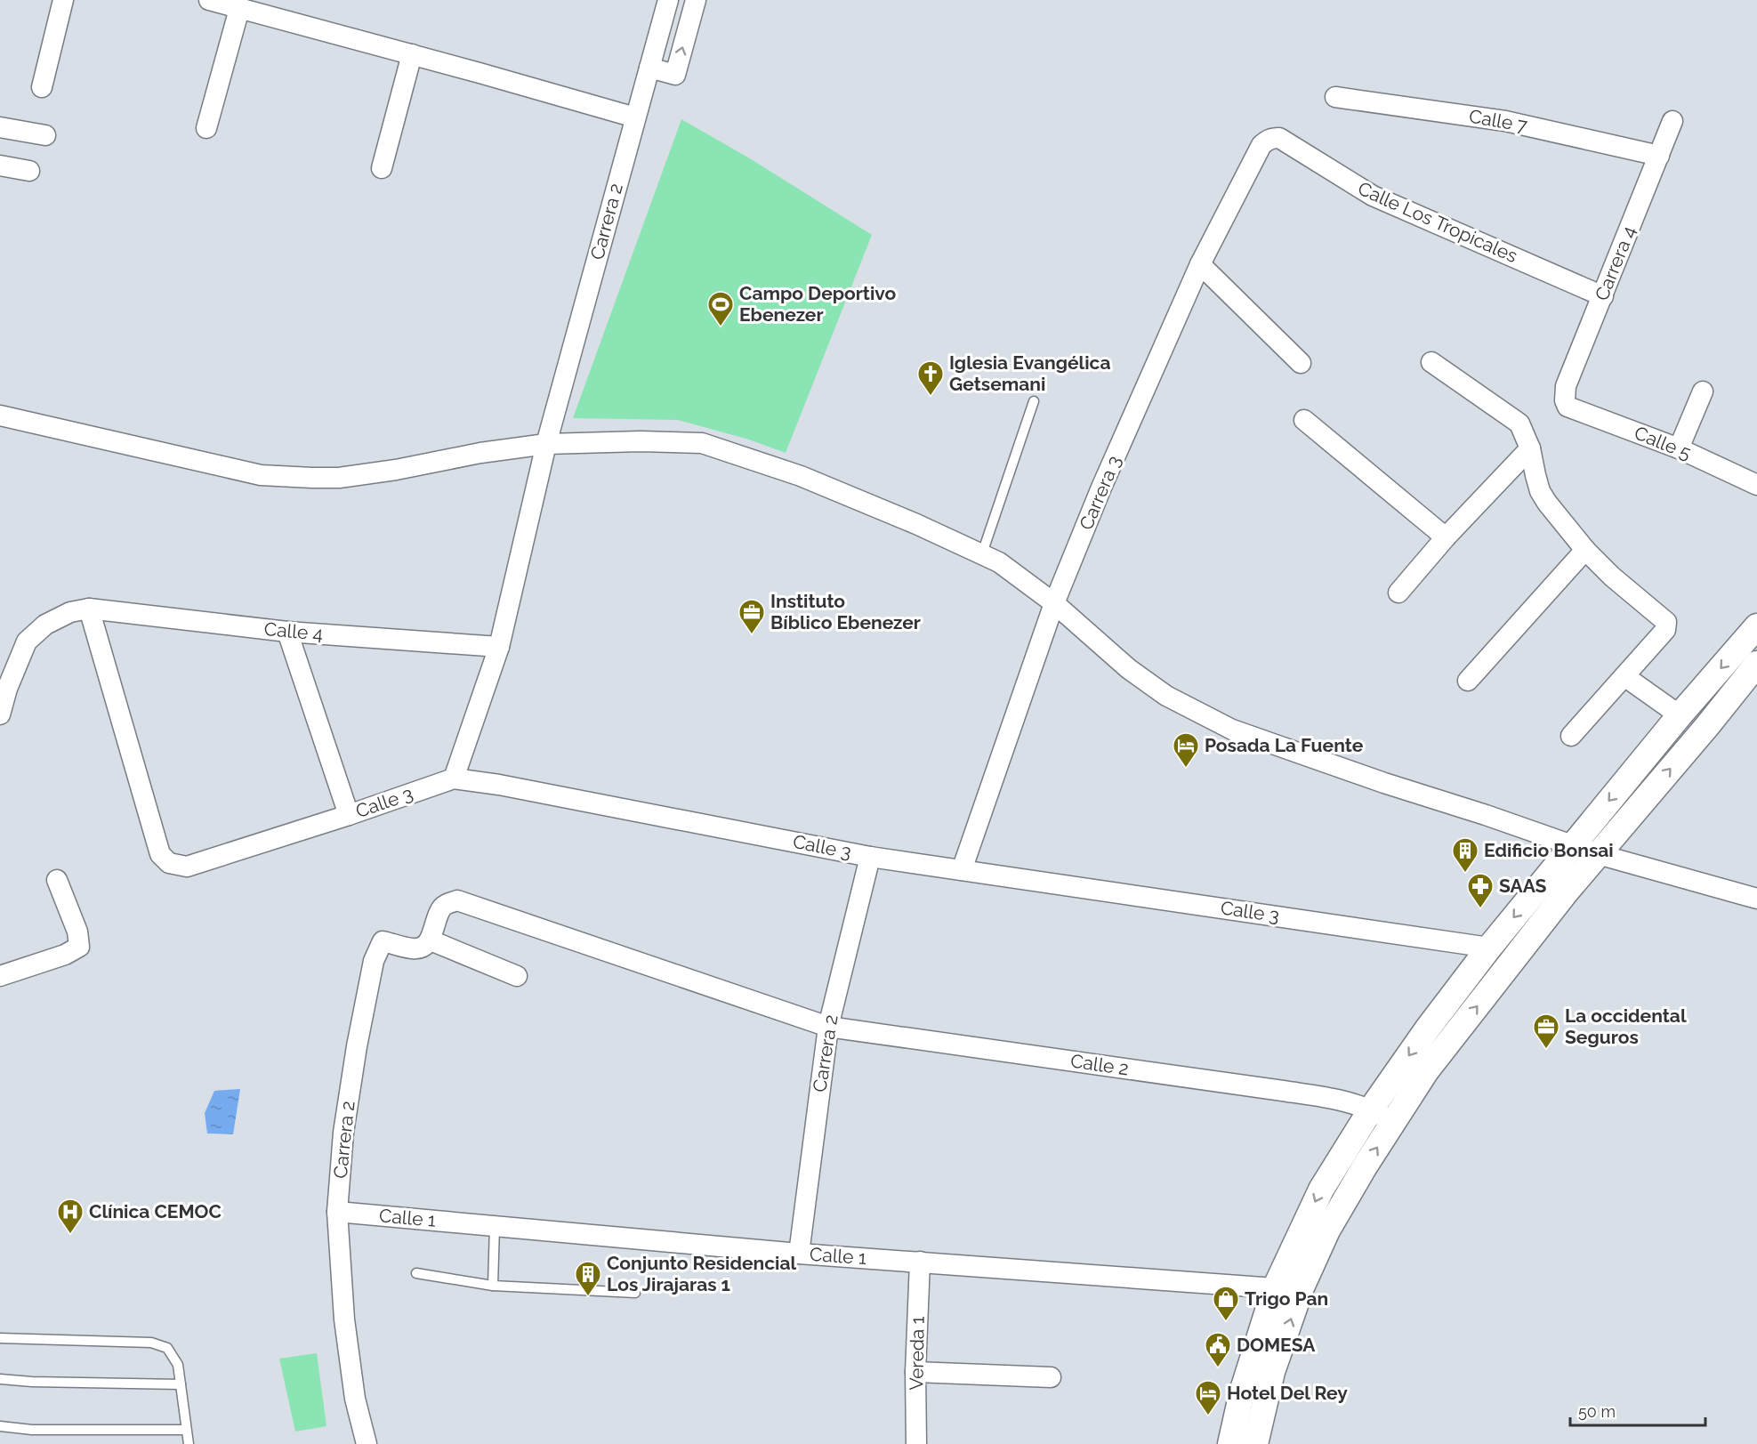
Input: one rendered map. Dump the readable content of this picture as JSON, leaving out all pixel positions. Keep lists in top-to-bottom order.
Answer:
{
  "streets": {
    "street": [
      "Calle 7",
      "Carrera 2",
      "Calle Los Tropicales",
      "Carrera 4",
      "Calle 5",
      "Carrera 3",
      "Calle 4",
      "Calle 3",
      "Calle 2",
      "Calle 1",
      "Vereda 1"
    ]
  },
  "crossings": [
    ["Calle 7", "Carrera 4"],
    ["Carrera 2", "Calle 4"],
    ["Carrera 2", "Calle 3"],
    ["Carrera 2", "Calle 2"],
    ["Carrera 2", "Calle 1"],
    ["Calle Los Tropicales", "Carrera 4"],
    ["Calle Los Tropicales", "Carrera 3"],
    ["Carrera 4", "Calle 5"],
    ["Carrera 3", "Calle 3"],
    ["Calle 4", "Calle 3"],
    ["Calle 1", "Vereda 1"]
  ],
  "places": {
    "sports": ["Campo Deportivo Ebenezer"],
    "church": ["Iglesia Evangélica Getsemani"],
    "office": ["Instituto Bíblico Ebenezer", "La occidental Seguros"],
    "hotel": ["Posada La Fuente", "Hotel Del Rey"],
    "building": ["Edificio Bonsai", "Conjunto Residencial Los Jirajaras 1"],
    "pharmacy": ["SAAS"],
    "hospital": ["Clínica CEMOC"],
    "shop": ["Trigo Pan"],
    "public building": ["DOMESA"]
  },
  "scale_bar": "50 m"
}
